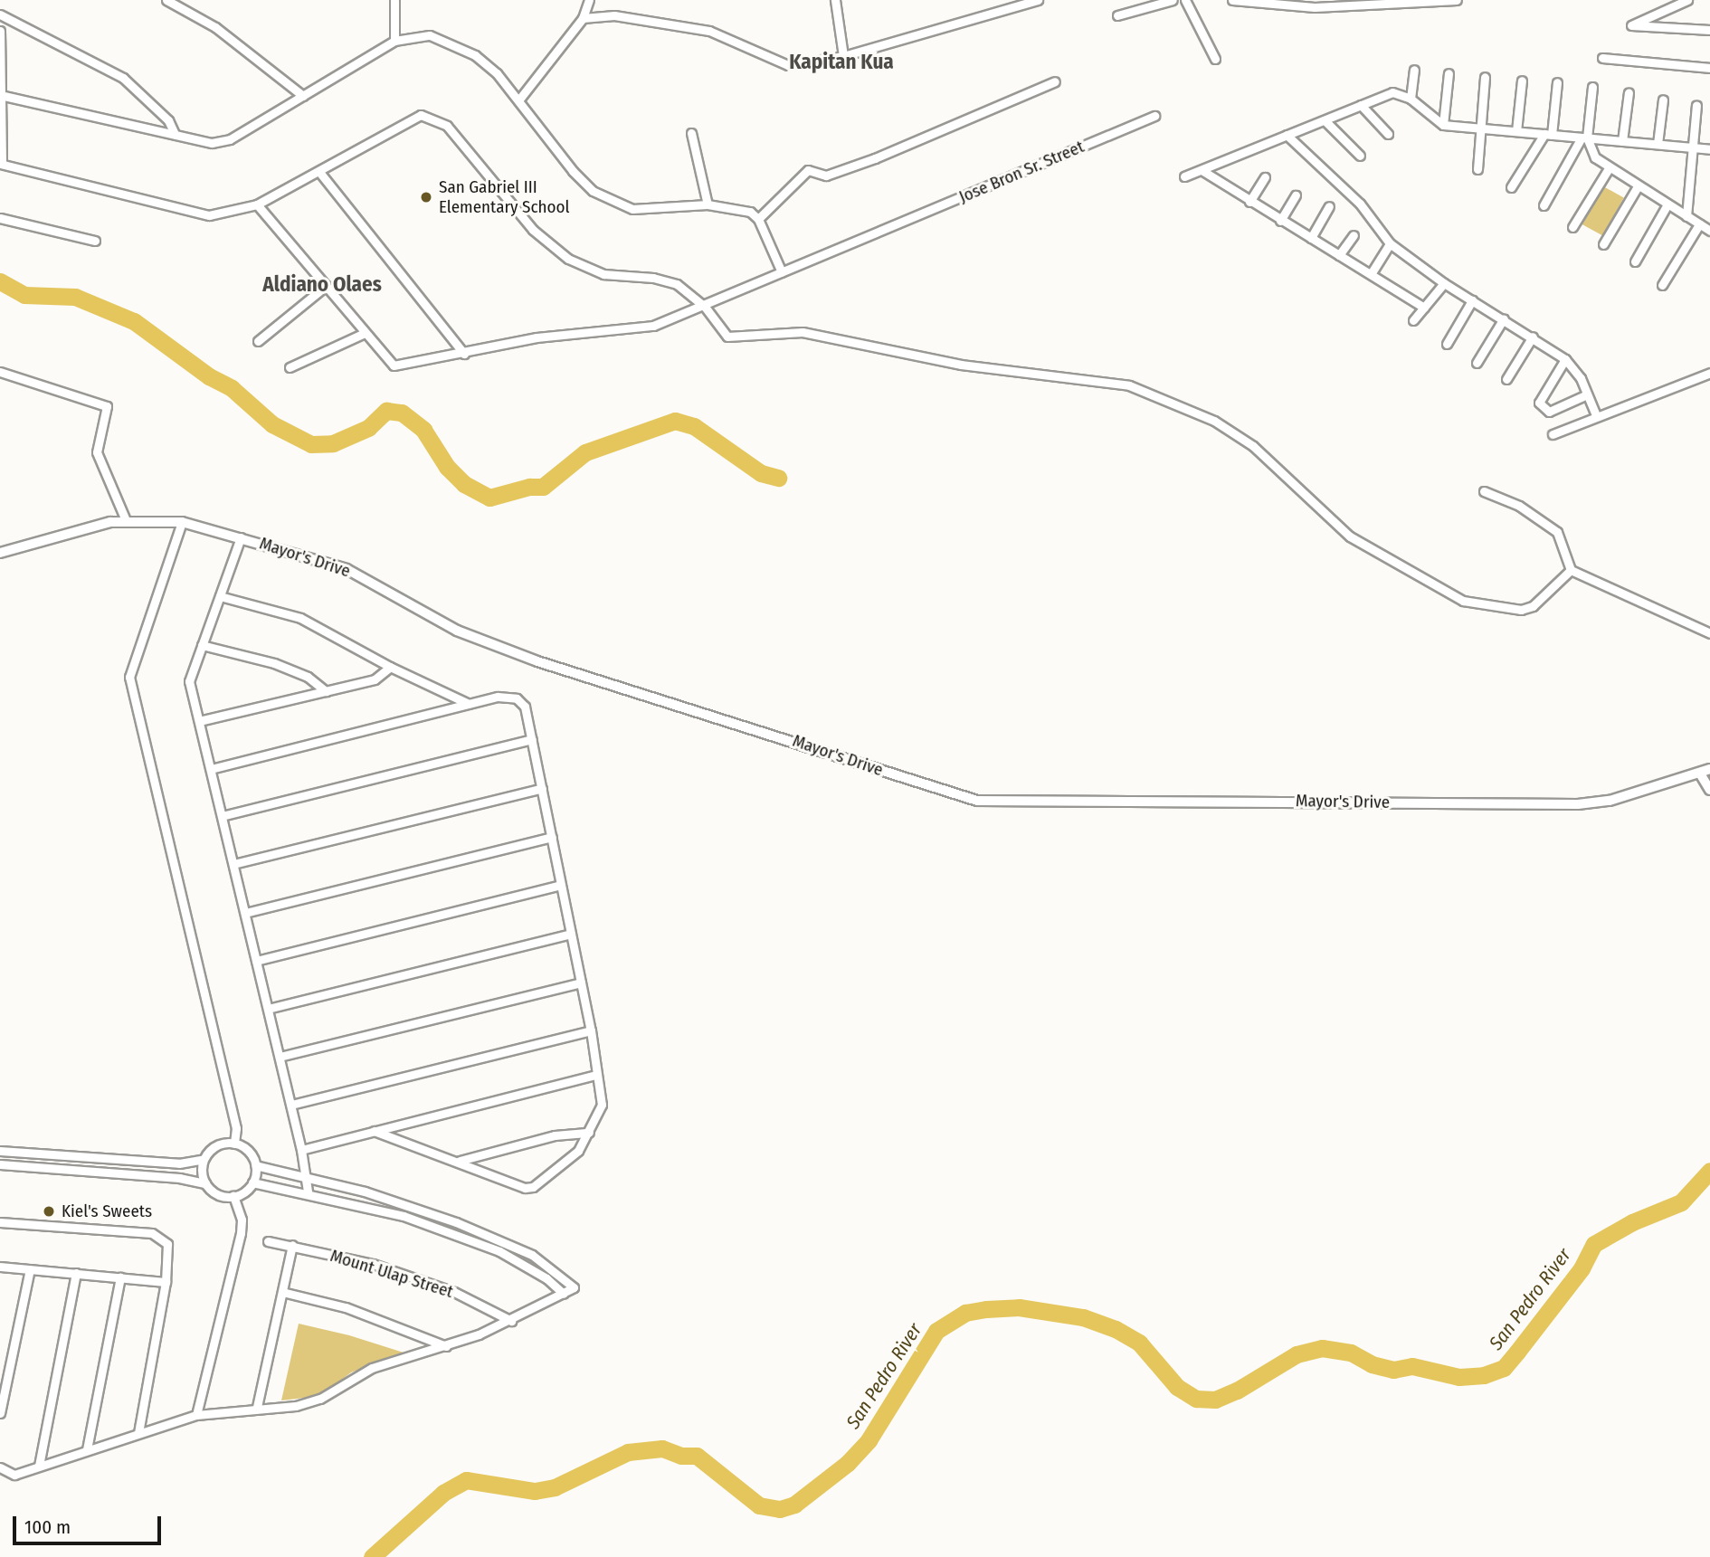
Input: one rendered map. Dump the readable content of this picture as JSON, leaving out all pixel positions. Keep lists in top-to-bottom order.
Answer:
{
  "streets": {
    "street": ["Jose Bron Sr. Street", "Mayor's Drive", "Mount Ulap Street"]
  },
  "districts": ["Kapitan Kua", "Aldiano Olaes"],
  "water": ["San Pedro River"],
  "places": ["San Gabriel III Elementary School", "Kiel's Sweets"],
  "scale_bar": "100 m"
}
